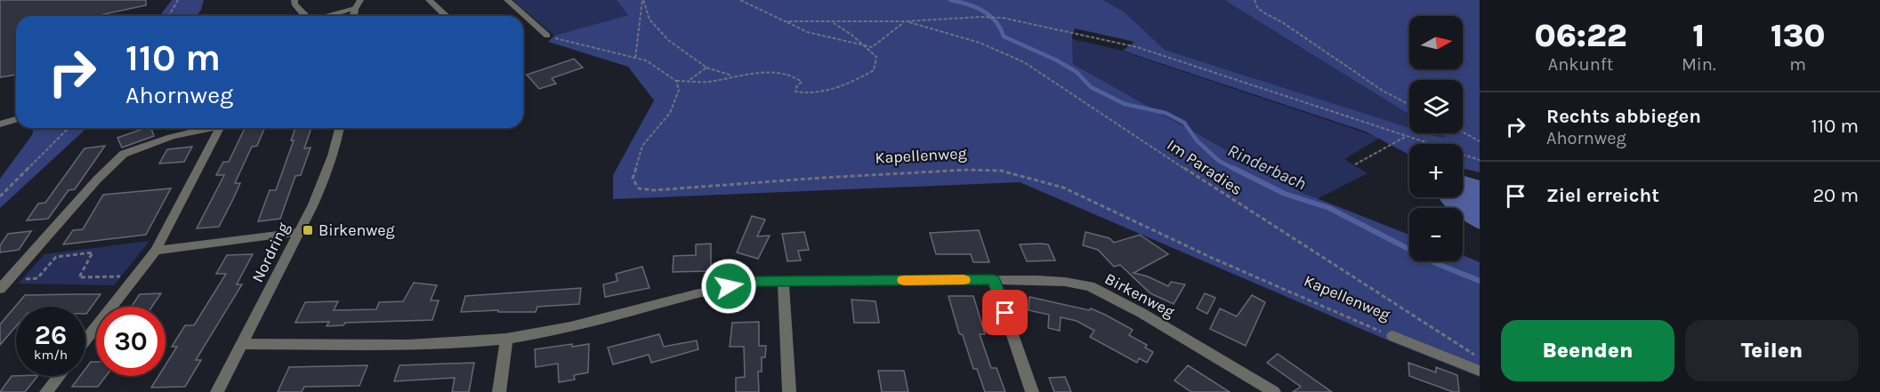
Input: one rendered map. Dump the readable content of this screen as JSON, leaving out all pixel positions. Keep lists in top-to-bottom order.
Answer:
{
  "streets": {
    "street": ["Kapellenweg", "Nordring", "Birkenweg"],
    "path": ["Im Paradies"]
  },
  "crossings": [
    ["Nordring", "Birkenweg"]
  ],
  "water": ["Rinderbach"],
  "places": {
    "transit": ["Birkenweg"]
  },
  "north": "right",
  "page": {
    "eta": [
      "06:22",
      "Ankunft",
      "1",
      "Min.",
      "130",
      "m"
    ],
    "map_buttons": ["+", "−"],
    "turn": ["110 m", "Ahornweg"],
    "list": [
      {
        "name": "Rechts abbiegen",
        "note": "Ahornweg",
        "value": "110 m"
      },
      {
        "name": "Ziel erreicht",
        "value": "20 m"
      }
    ],
    "speed": "26 km/h",
    "limit": "30",
    "buttons": ["Beenden", "Teilen"]
  }
}
